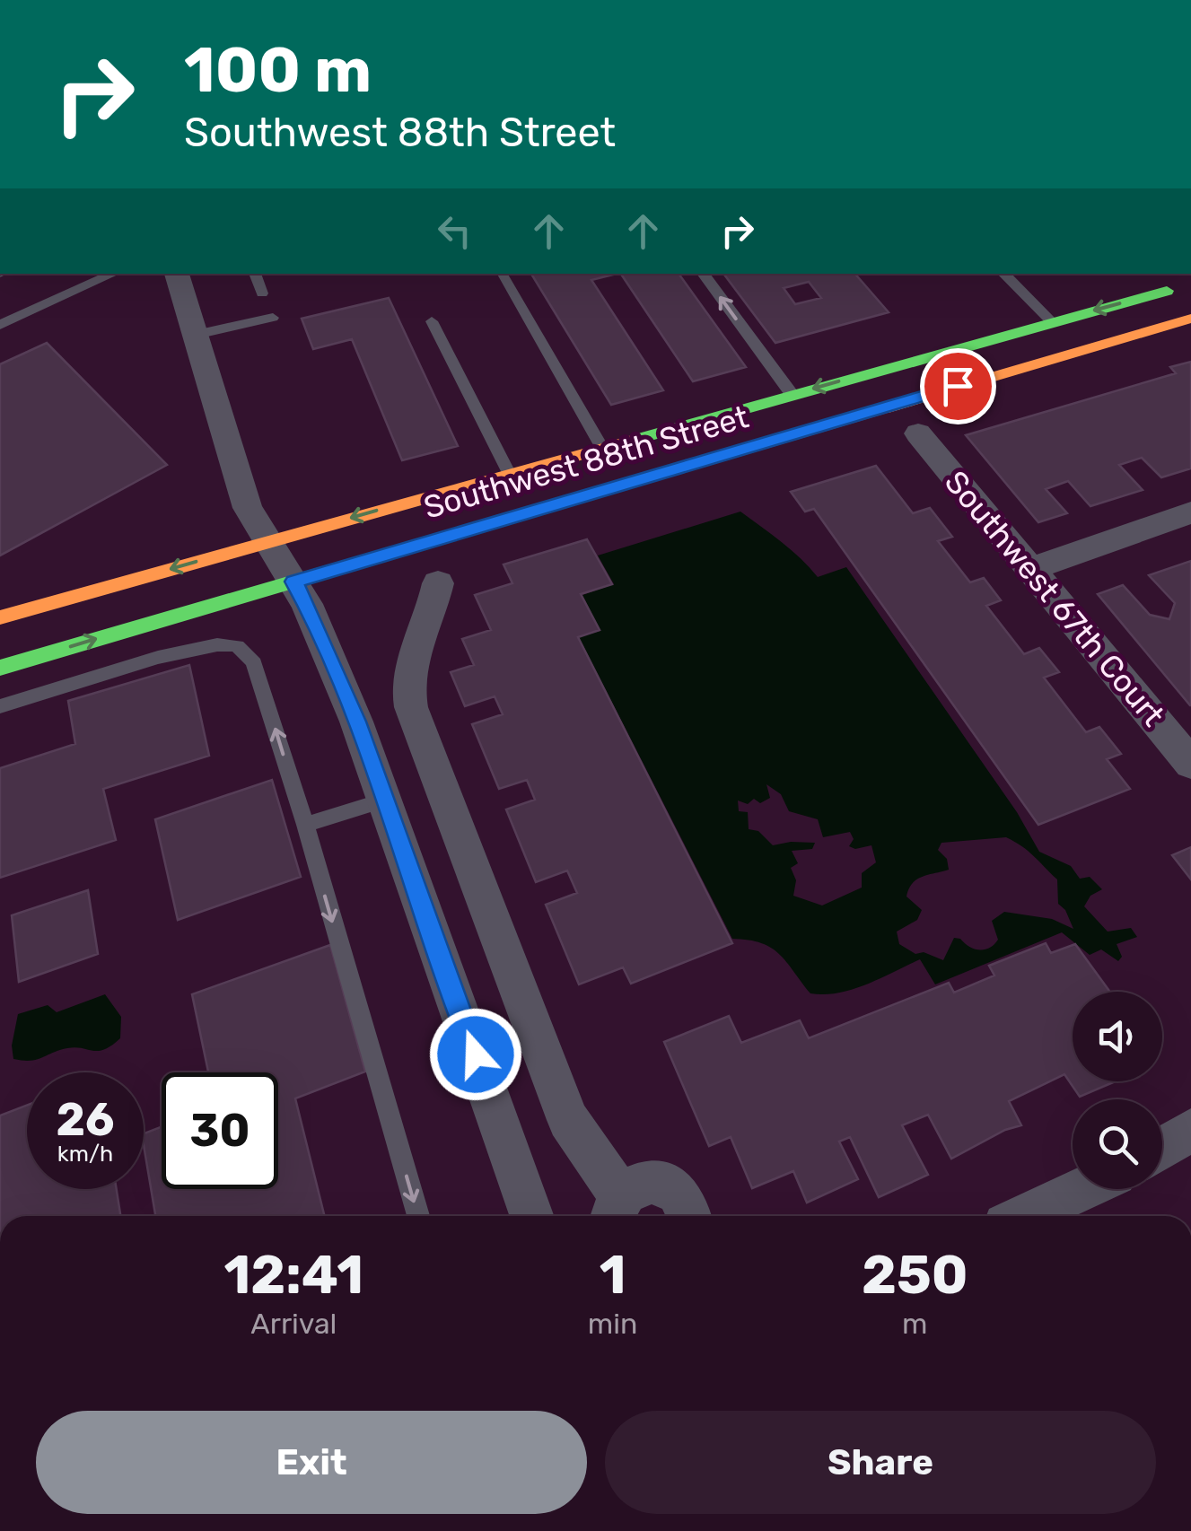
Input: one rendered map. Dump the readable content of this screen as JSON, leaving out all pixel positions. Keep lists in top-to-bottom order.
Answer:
{
  "streets": {
    "street": ["Southwest 88th Street", "Southwest 67th Court"]
  },
  "page": {
    "turn": ["100 m", "Southwest 88th Street"],
    "speed": "26 km/h",
    "limit": "30",
    "eta": [
      "12:41",
      "Arrival",
      "1",
      "min",
      "250",
      "m"
    ],
    "buttons": ["Exit", "Share"]
  }
}
